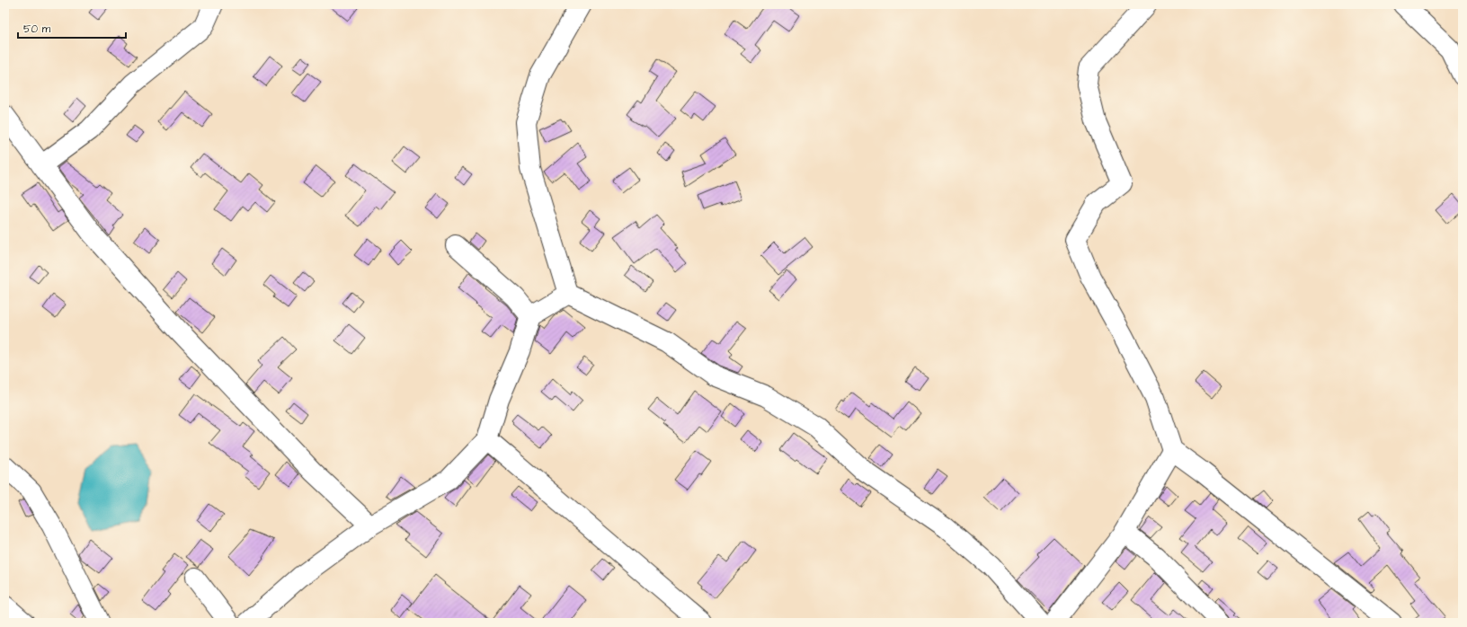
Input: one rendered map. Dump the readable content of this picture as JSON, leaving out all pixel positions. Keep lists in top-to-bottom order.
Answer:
{
  "scale_bar": "50 m"
}
